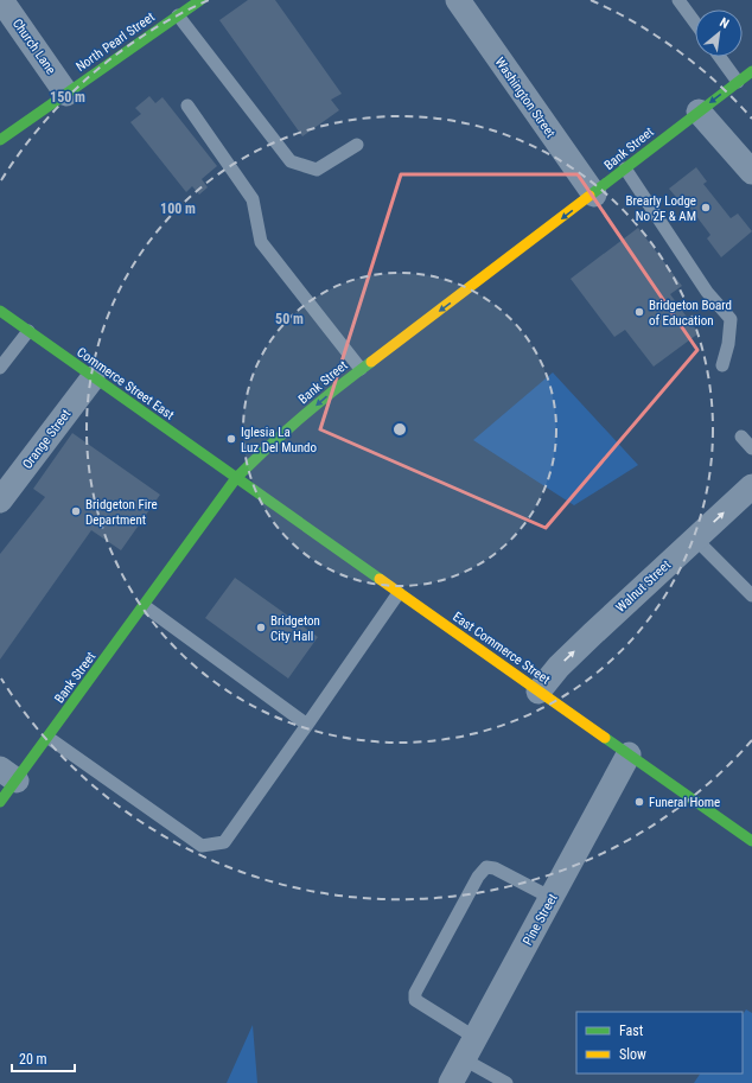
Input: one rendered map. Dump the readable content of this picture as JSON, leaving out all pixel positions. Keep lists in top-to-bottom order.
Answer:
{
  "streets": {
    "street": [
      "North Pearl Street",
      "Church Lane",
      "Washington Street",
      "Bank Street",
      "Commerce Street East",
      "Orange Street",
      "Walnut Street",
      "East Commerce Street",
      "Pine Street"
    ]
  },
  "crossings": [
    ["North Pearl Street", "Church Lane"],
    ["Washington Street", "Bank Street"],
    ["Bank Street", "Commerce Street East"],
    ["Bank Street", "East Commerce Street"],
    ["Commerce Street East", "Orange Street"],
    ["Commerce Street East", "East Commerce Street"],
    ["Walnut Street", "East Commerce Street"],
    ["East Commerce Street", "Pine Street"]
  ],
  "one_way": ["Bank Street", "Walnut Street"],
  "places": [
    "Brearly Lodge No 2F & AM",
    "Bridgeton Board of Education",
    "Iglesia La Luz Del Mundo",
    "Bridgeton Fire Department",
    "Bridgeton City Hall",
    "Funeral Home"
  ],
  "legend": ["Fast", "Slow"],
  "scale_bar": "20 m",
  "north": "top right",
  "rings": ["150 m", "100 m", "50 m"]
}
